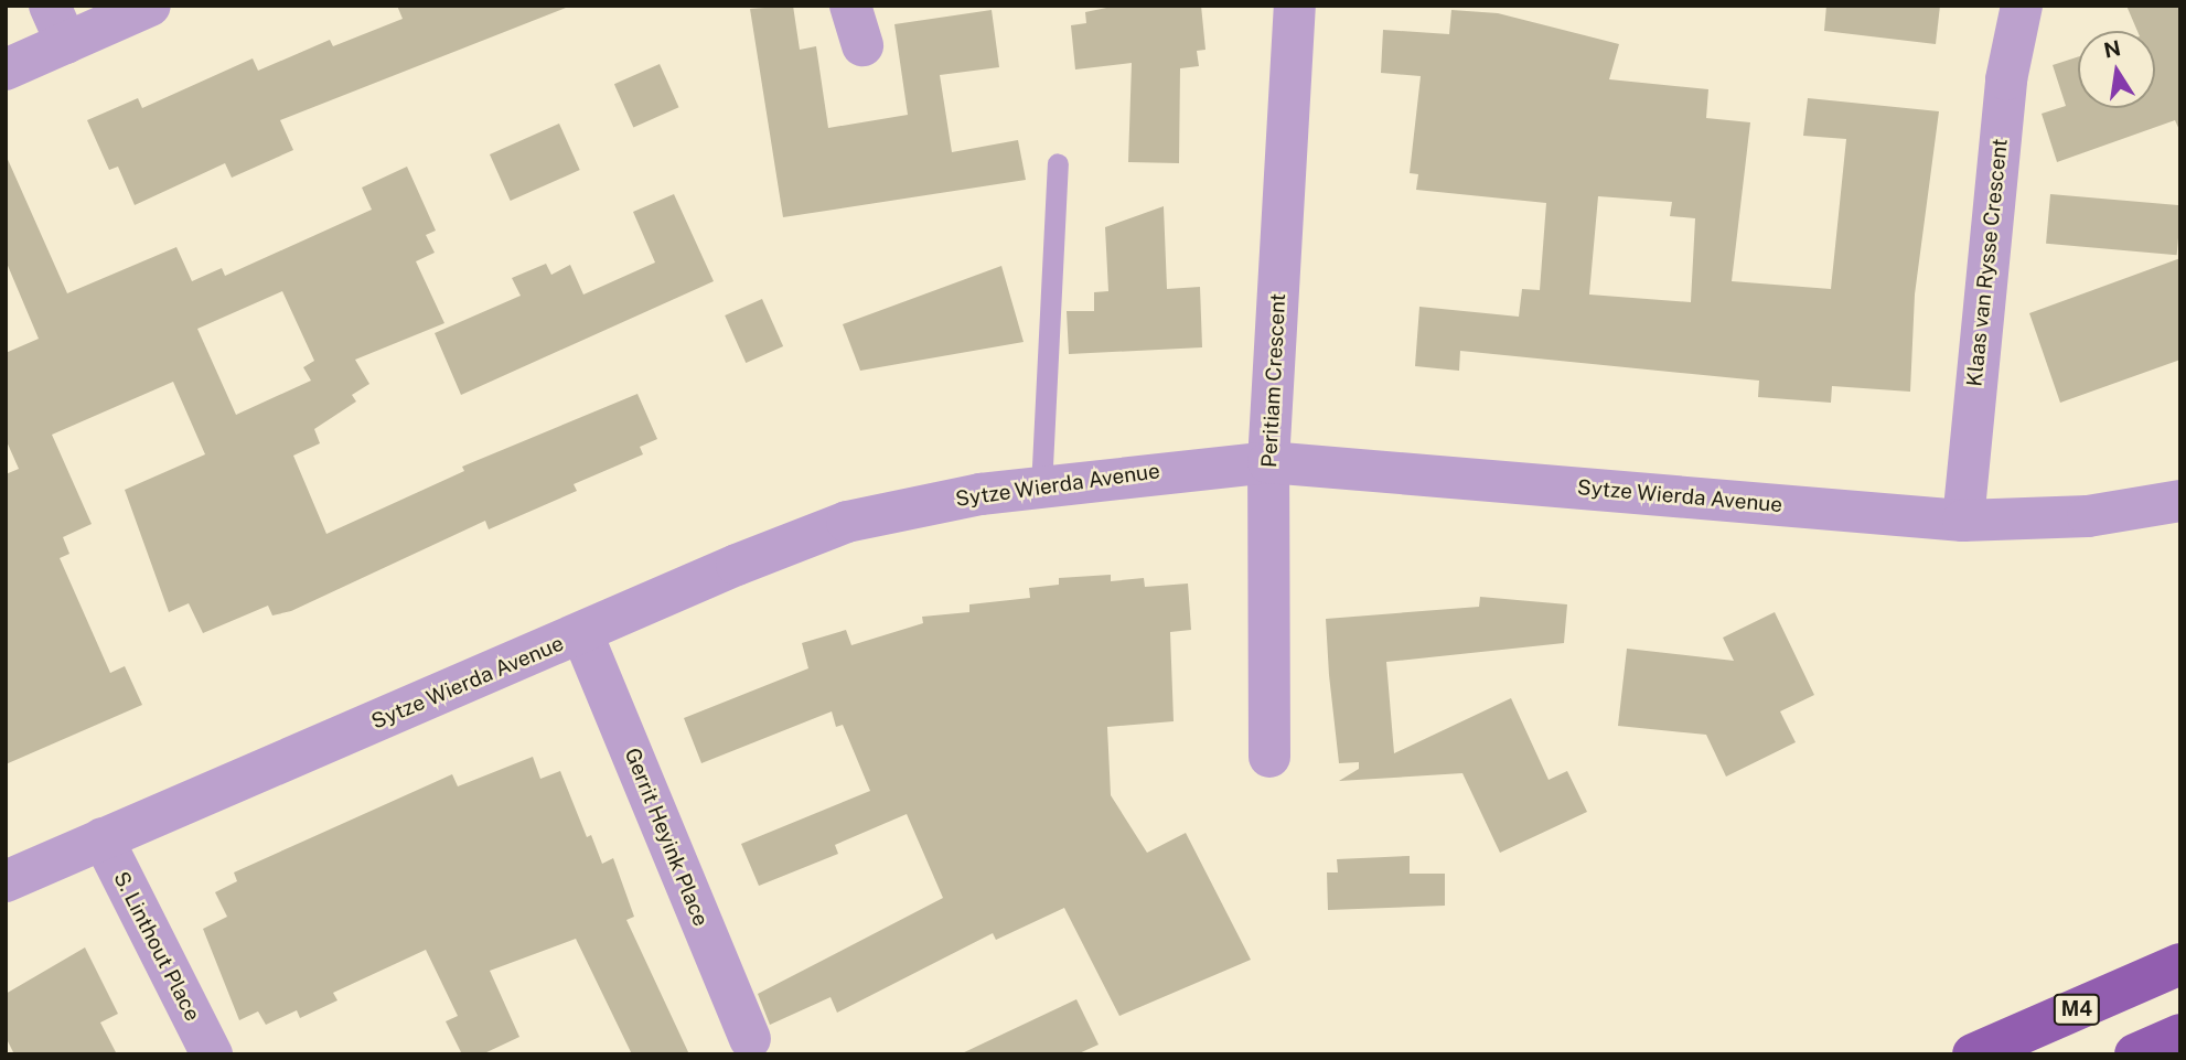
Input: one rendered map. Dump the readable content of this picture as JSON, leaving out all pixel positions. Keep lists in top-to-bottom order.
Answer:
{
  "streets": {
    "main road": ["M4"],
    "street": [
      "Klaas van Rysse Crescent",
      "Peritiam Crescent",
      "Sytze Wierda Avenue",
      "Gerrit Heyink Place",
      "S. Linthout Place"
    ]
  },
  "crossings": [
    ["Klaas van Rysse Crescent", "Sytze Wierda Avenue"],
    ["Peritiam Crescent", "Sytze Wierda Avenue"],
    ["Sytze Wierda Avenue", "Gerrit Heyink Place"],
    ["Sytze Wierda Avenue", "S. Linthout Place"]
  ],
  "north": "top"
}
